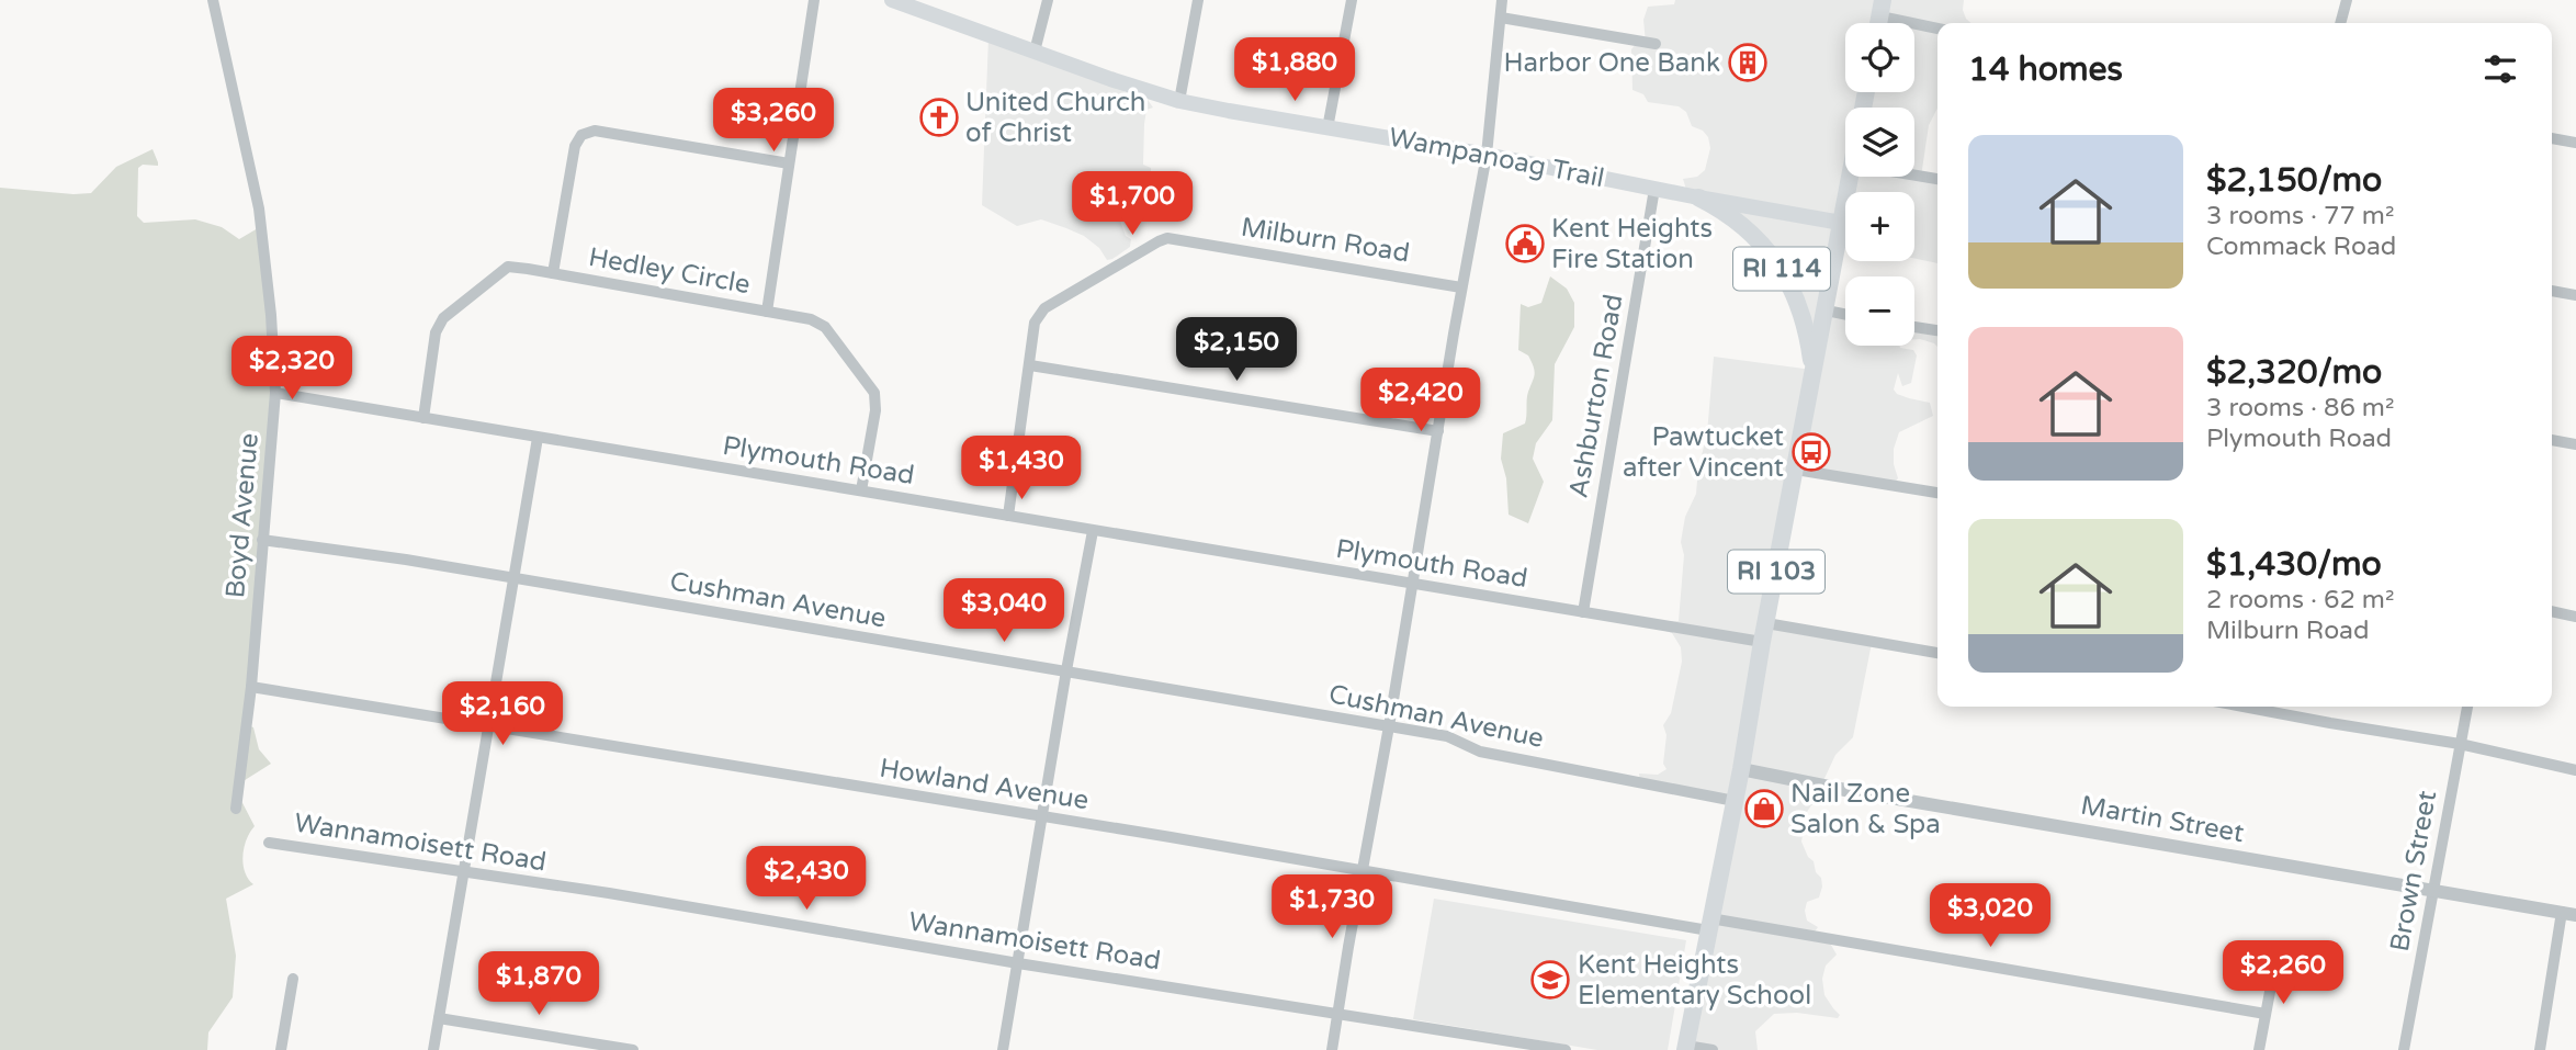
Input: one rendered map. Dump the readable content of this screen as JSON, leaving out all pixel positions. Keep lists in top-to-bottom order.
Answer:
{
  "streets": {
    "main road": ["Wampanoag Trail", "RI 114", "RI 103"],
    "street": [
      "Milburn Road",
      "Hedley Circle",
      "Ashburton Road",
      "Plymouth Road",
      "Boyd Avenue",
      "Cushman Avenue",
      "Howland Avenue",
      "Martin Street",
      "Wannamoisett Road",
      "Brown Street"
    ]
  },
  "crossings": [
    ["Wampanoag Trail", "RI 114"],
    ["Wampanoag Trail", "Ashburton Road"],
    ["Wampanoag Trail", "RI 103"],
    ["Milburn Road", "Plymouth Road"],
    ["RI 114", "RI 103"],
    ["Hedley Circle", "Plymouth Road"],
    ["Ashburton Road", "Plymouth Road"],
    ["Plymouth Road", "Boyd Avenue"],
    ["Plymouth Road", "RI 103"],
    ["Boyd Avenue", "Cushman Avenue"],
    ["Boyd Avenue", "Howland Avenue"],
    ["RI 103", "Cushman Avenue"],
    ["RI 103", "Howland Avenue"],
    ["RI 103", "Martin Street"],
    ["Martin Street", "Brown Street"]
  ],
  "places": {
    "building": ["Harbor One Bank"],
    "church": ["United Church of Christ"],
    "public building": ["Kent Heights Fire Station"],
    "bus stop": ["Pawtucket after Vincent"],
    "shop": ["Nail Zone Salon & Spa"],
    "school or university": ["Kent Heights Elementary School"]
  },
  "page": {
    "map_buttons": ["+", "−"],
    "heading": "14 homes",
    "price": [
      "$1,880",
      "$3,260",
      "$1,700",
      "$2,150",
      "$2,320",
      "$2,420",
      "$1,430",
      "$3,040",
      "$2,160",
      "$2,430",
      "$1,730",
      "$3,020",
      "$2,260",
      "$1,870"
    ],
    "list": [
      {
        "name": "$2,150/mo",
        "note": "3 rooms · 77 m² · Commack Road"
      },
      {
        "name": "$2,320/mo",
        "note": "3 rooms · 86 m² · Plymouth Road"
      },
      {
        "name": "$1,430/mo",
        "note": "2 rooms · 62 m² · Milburn Road"
      }
    ]
  }
}
